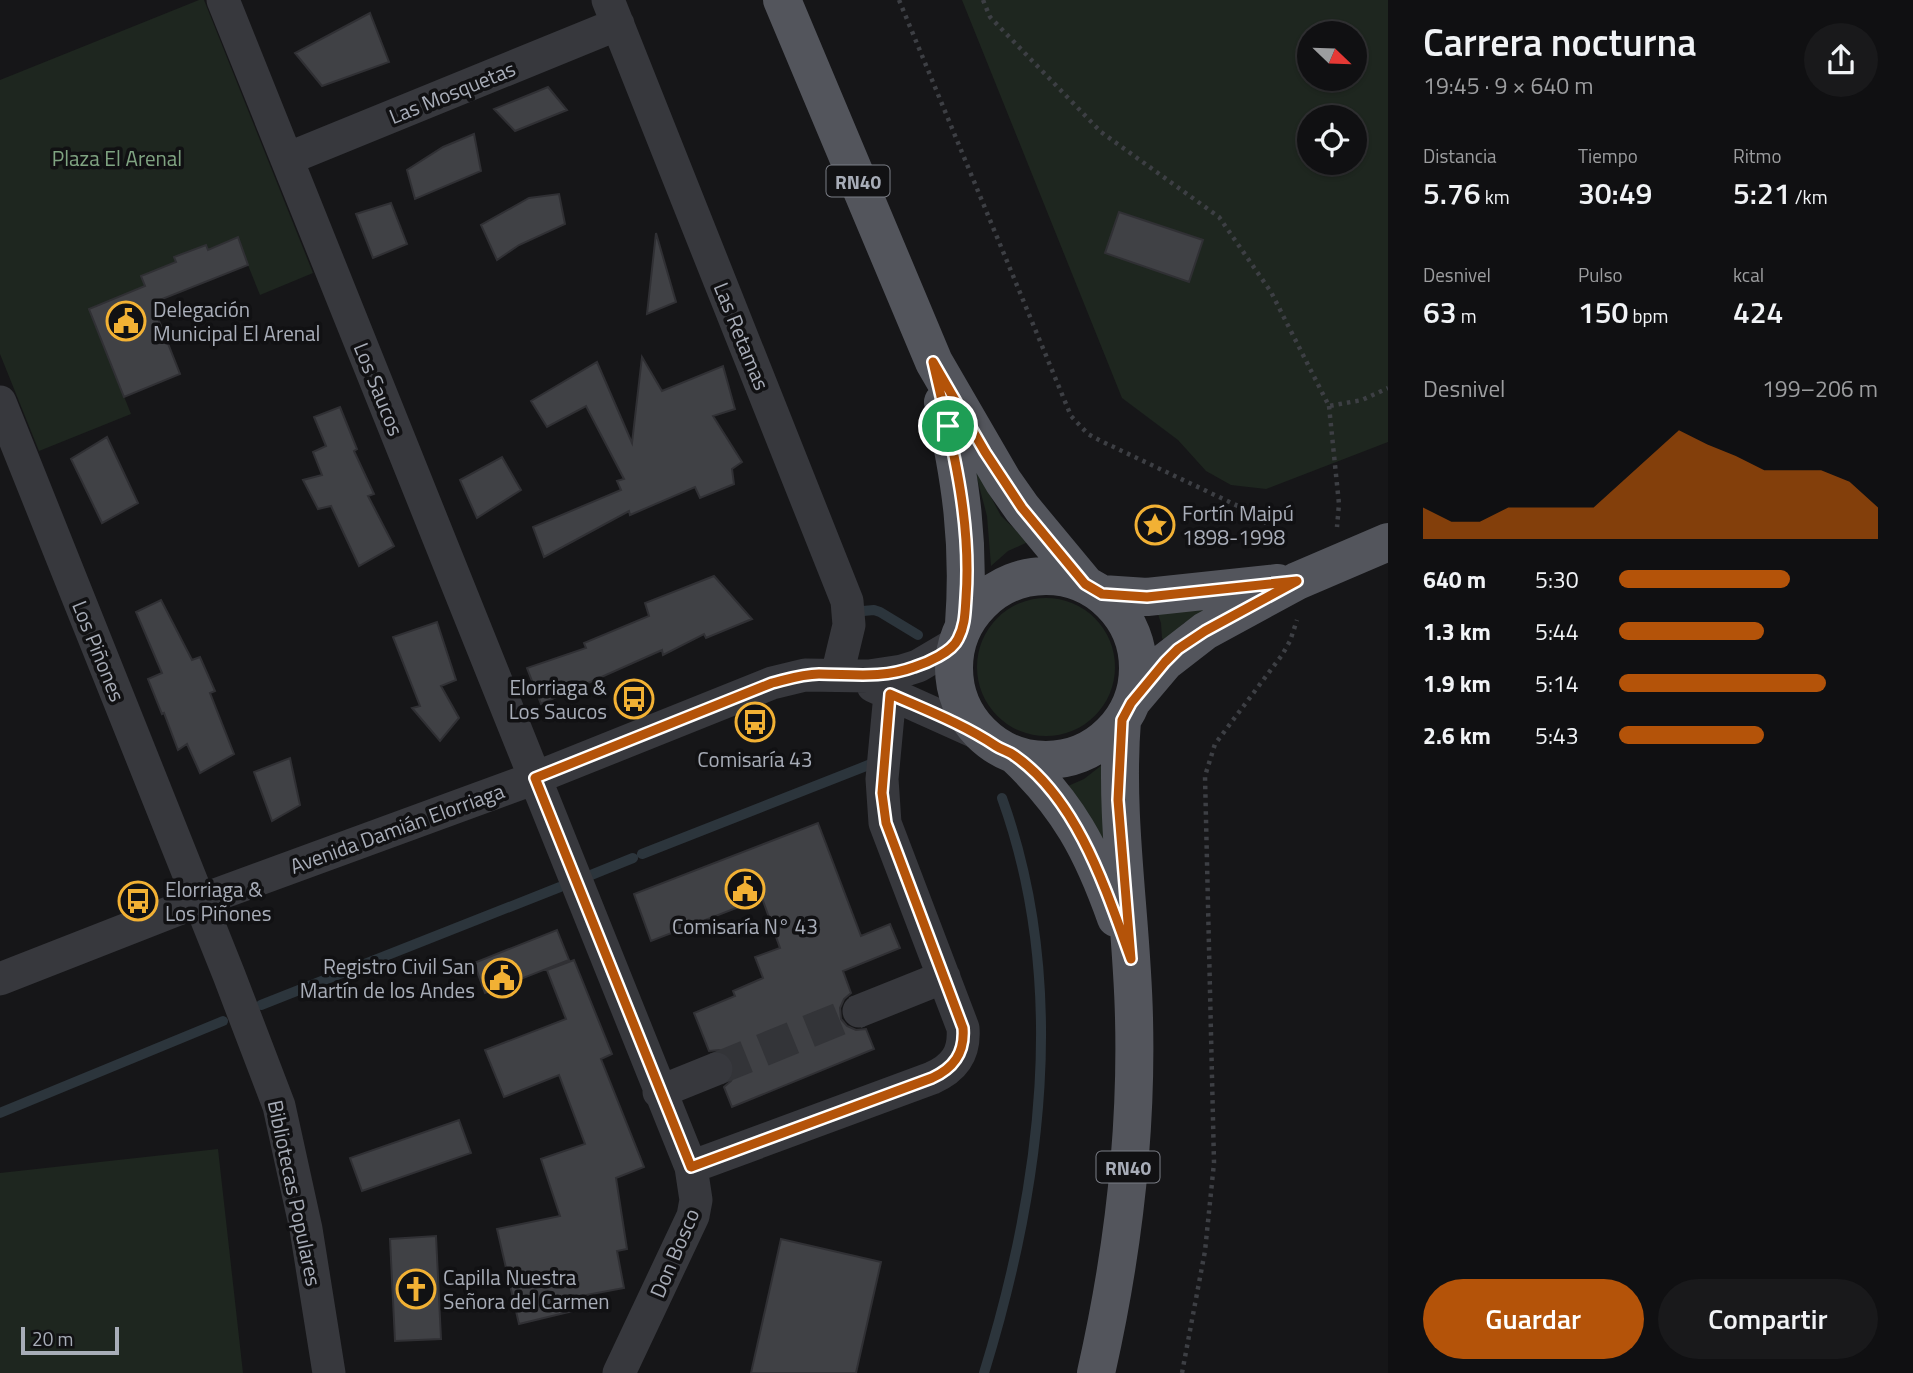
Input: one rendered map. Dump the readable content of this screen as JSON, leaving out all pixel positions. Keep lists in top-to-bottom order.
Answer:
{
  "streets": {
    "main road": ["RN40"],
    "street": [
      "Las Mosquetas",
      "Las Retamas",
      "Los Saucos",
      "Los Piñones",
      "Avenida Damián Elorriaga",
      "Bibliotecas Populares",
      "Don Bosco"
    ]
  },
  "crossings": [
    ["Las Mosquetas", "Las Retamas"],
    ["Las Mosquetas", "Los Saucos"],
    ["RN40", "Avenida Damián Elorriaga"],
    ["Las Retamas", "Avenida Damián Elorriaga"],
    ["Los Saucos", "Avenida Damián Elorriaga"],
    ["Los Saucos", "Don Bosco"],
    ["Los Piñones", "Avenida Damián Elorriaga"],
    ["Los Piñones", "Bibliotecas Populares"],
    ["Avenida Damián Elorriaga", "Bibliotecas Populares"],
    ["Avenida Damián Elorriaga", "Don Bosco"]
  ],
  "parks": ["Plaza El Arenal"],
  "places": {
    "public building": ["Delegación Municipal El Arenal", "Comisaría N° 43", "Registro Civil San Martín de los Andes"],
    "place": ["Fortín Maipú 1898-1998"],
    "bus stop": ["Elorriaga & Los Saucos", "Comisaría 43", "Elorriaga & Los Piñones"],
    "church": ["Capilla Nuestra Señora del Carmen"]
  },
  "scale_bar": "20 m",
  "north": "bottom right",
  "page": {
    "heading": ["Carrera nocturna", "19:45 · 9 × 640 m"],
    "stats": [
      ["Distancia", "5.76 km"],
      ["Tiempo", "30:49"],
      ["Ritmo", "5:21 /km"],
      ["Desnivel", "63 m"],
      ["Pulso", "150 bpm"],
      ["kcal", "424"]
    ],
    "chart": ["Desnivel", "199–206 m"],
    "list": [
      {
        "name": "640 m",
        "note": "5:30"
      },
      {
        "name": "1.3 km",
        "note": "5:44"
      },
      {
        "name": "1.9 km",
        "note": "5:14"
      },
      {
        "name": "2.6 km",
        "note": "5:43"
      }
    ],
    "buttons": ["Guardar", "Compartir"],
    "scale": "20 m"
  }
}
